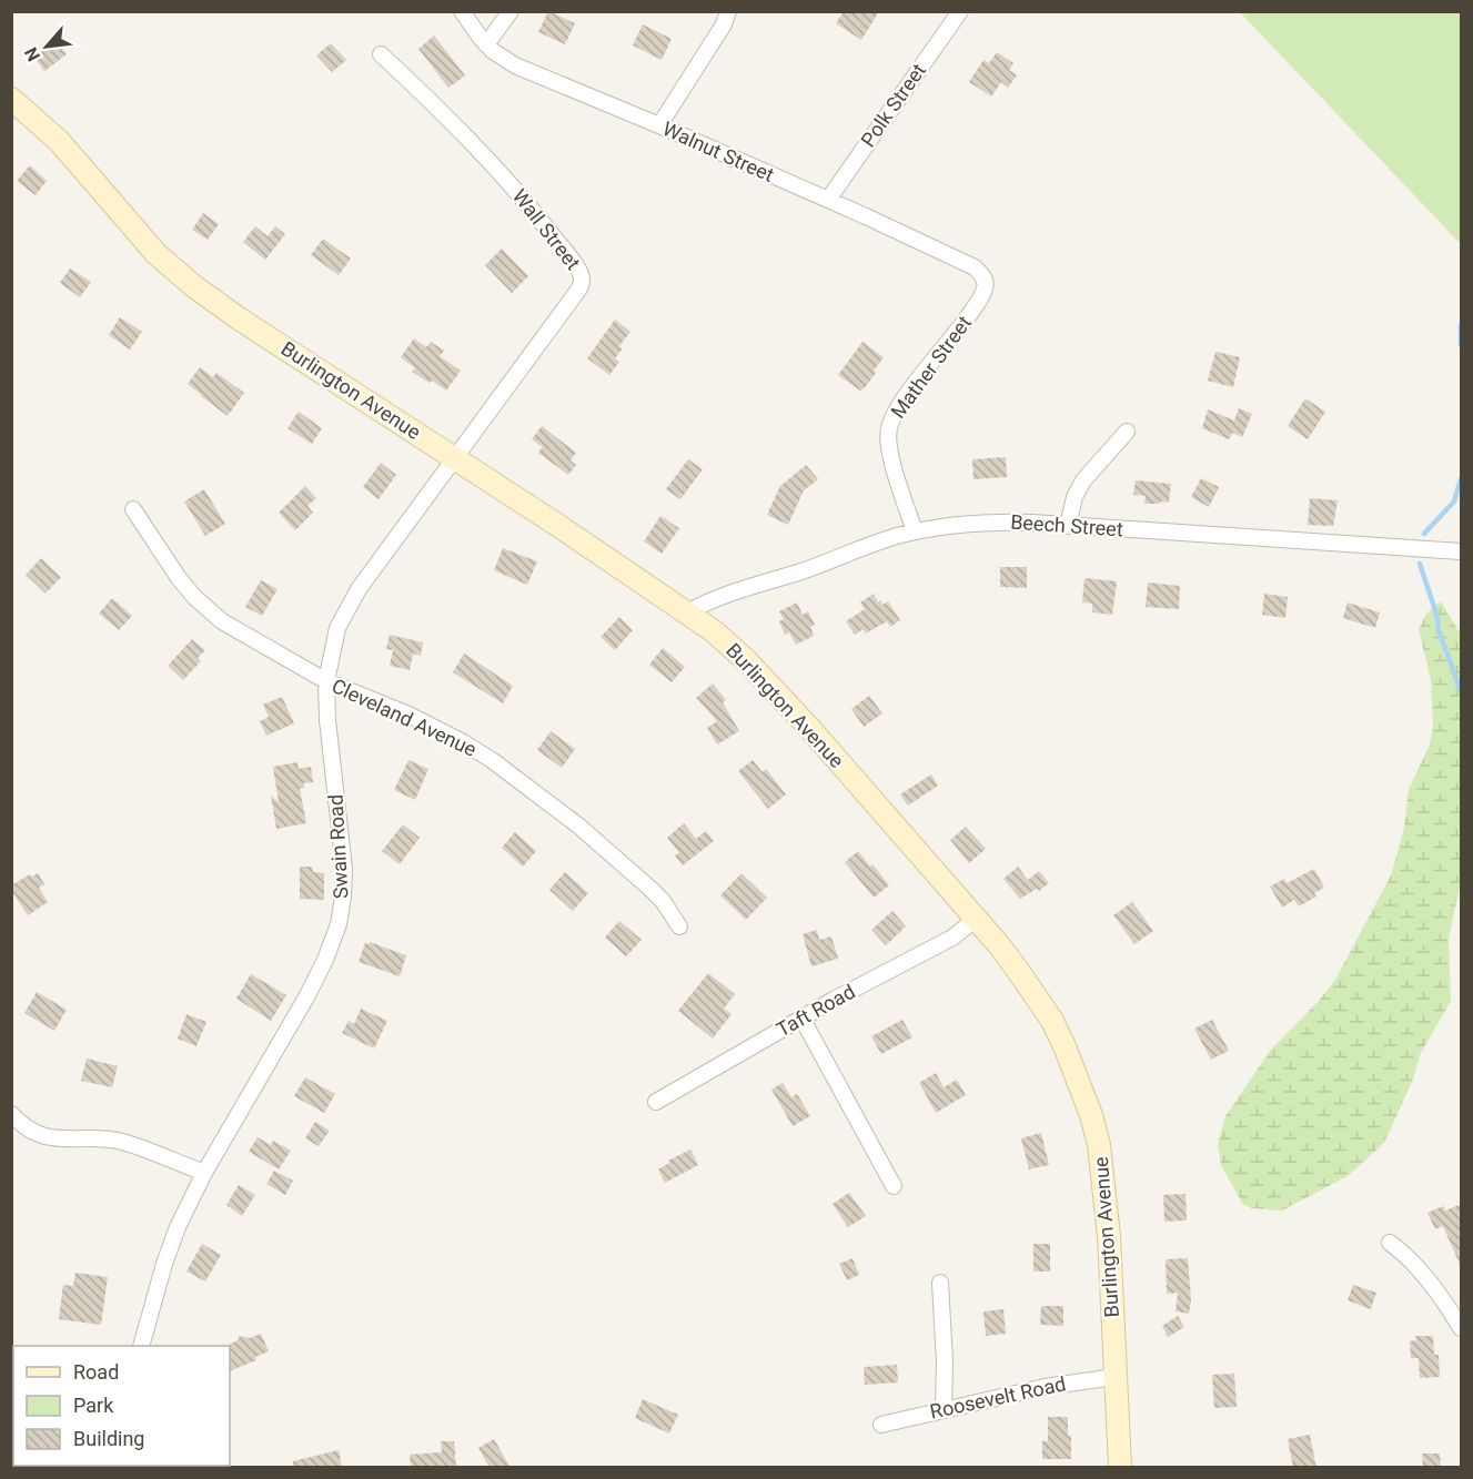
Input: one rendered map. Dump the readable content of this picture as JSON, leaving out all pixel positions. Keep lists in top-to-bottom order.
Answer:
{
  "streets": {
    "main road": ["Burlington Avenue"],
    "street": [
      "Polk Street",
      "Walnut Street",
      "Wall Street",
      "Mather Street",
      "Beech Street",
      "Cleveland Avenue",
      "Swain Road",
      "Taft Road",
      "Roosevelt Road"
    ]
  },
  "crossings": [
    ["Polk Street", "Walnut Street"],
    ["Walnut Street", "Mather Street"],
    ["Wall Street", "Burlington Avenue"],
    ["Wall Street", "Swain Road"],
    ["Mather Street", "Beech Street"],
    ["Burlington Avenue", "Beech Street"],
    ["Burlington Avenue", "Swain Road"],
    ["Burlington Avenue", "Taft Road"],
    ["Burlington Avenue", "Roosevelt Road"],
    ["Cleveland Avenue", "Swain Road"]
  ],
  "legend": ["Road", "Park", "Building"],
  "north": "bottom left"
}
